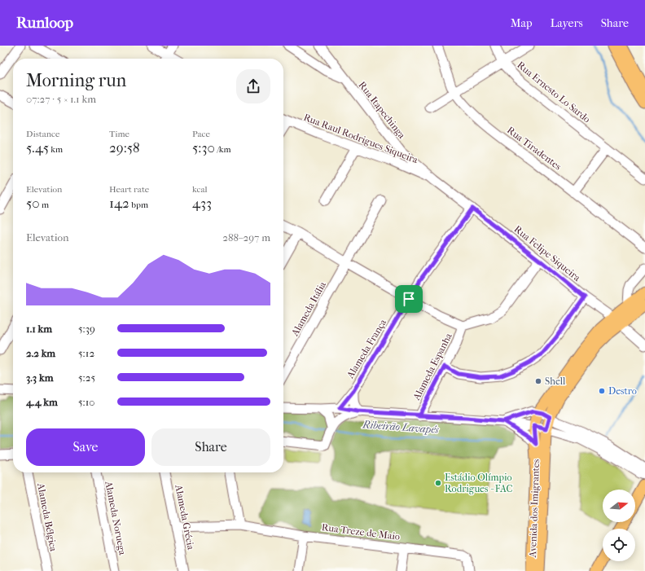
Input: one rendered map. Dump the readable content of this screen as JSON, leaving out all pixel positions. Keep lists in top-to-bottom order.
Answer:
{
  "streets": {
    "main road": ["Avenida dos Imigrantes"],
    "street": [
      "Rua Ernesto Lo Sardo",
      "Rua Itapechinga",
      "Rua Raul Rodrigues Siqueira",
      "Rua Tiradentes",
      "Rua Felipe Siqueira",
      "Alameda Itália",
      "Alameda França",
      "Alameda Espanha",
      "Alameda Bélgica",
      "Alameda Grécia",
      "Alameda Noruega",
      "Rua Treze de Maio"
    ]
  },
  "crossings": [
    ["Rua Itapechinga", "Rua Raul Rodrigues Siqueira"],
    ["Rua Itapechinga", "Rua Felipe Siqueira"],
    ["Rua Raul Rodrigues Siqueira", "Rua Felipe Siqueira"],
    ["Rua Felipe Siqueira", "Alameda França"],
    ["Rua Felipe Siqueira", "Avenida dos Imigrantes"],
    ["Alameda Grécia", "Rua Treze de Maio"]
  ],
  "water": ["Ribeirão Lavapés"],
  "places": ["Shell", "Destro", "Estádio Olímpio Rodrigues - FAC"],
  "north": "right",
  "page": {
    "header": "Runloop",
    "nav": ["Map", "Layers", "Share"],
    "heading": ["Morning run", "07:27 · 5 × 1.1 km"],
    "stats": [
      ["Distance", "5.45 km"],
      ["Time", "29:58"],
      ["Pace", "5:30 /km"],
      ["Elevation", "50 m"],
      ["Heart rate", "142 bpm"],
      ["kcal", "433"]
    ],
    "chart": ["Elevation", "288–297 m"],
    "list": [
      {
        "name": "1.1 km",
        "note": "5:39"
      },
      {
        "name": "2.2 km",
        "note": "5:12"
      },
      {
        "name": "3.3 km",
        "note": "5:25"
      },
      {
        "name": "4.4 km",
        "note": "5:10"
      }
    ],
    "buttons": ["Save", "Share"]
  }
}
